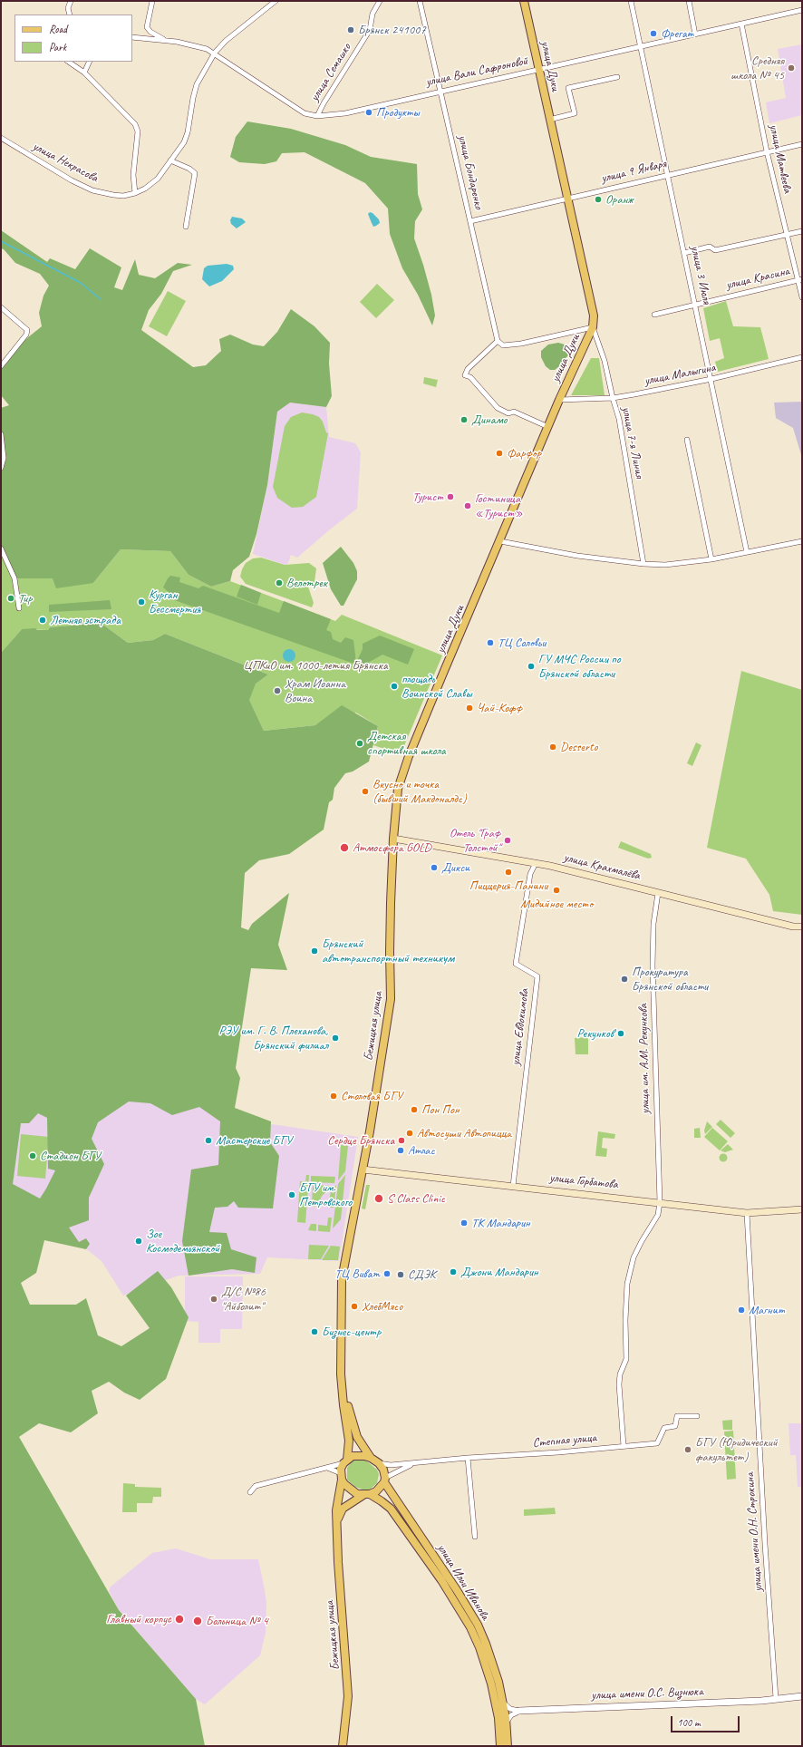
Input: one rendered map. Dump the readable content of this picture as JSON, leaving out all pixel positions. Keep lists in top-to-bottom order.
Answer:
{
  "streets": {
    "main road": [
      "улица Дуки",
      "улица Крахмалёва",
      "Бежицкая улица",
      "улица Горбатова",
      "улица Ильи Иванова"
    ],
    "street": [
      "улица Вали Сафроновой",
      "улица Семашко",
      "улица Матвеева",
      "улица Некрасова",
      "улица 9 Января",
      "улица Бондаренко",
      "улица 3 Июля",
      "улица Красина",
      "улица Малыгина",
      "улица 7-я Линия",
      "улица Евдокимова",
      "улица им. А.М. Рекункова",
      "Степная улица",
      "улица имени О.Н. Строкина",
      "улица имени О.С. Визнюка"
    ]
  },
  "crossings": [
    ["улица Дуки", "улица Вали Сафроновой"],
    ["улица Дуки", "улица 9 Января"],
    ["улица Дуки", "улица Малыгина"],
    ["улица Дуки", "улица 7-я Линия"],
    ["улица Дуки", "Бежицкая улица"],
    ["улица Вали Сафроновой", "улица Семашко"],
    ["улица Вали Сафроновой", "улица Матвеева"],
    ["улица Вали Сафроновой", "улица Некрасова"],
    ["улица Вали Сафроновой", "улица Бондаренко"],
    ["улица Вали Сафроновой", "улица 3 Июля"],
    ["улица Матвеева", "улица 9 Января"],
    ["улица Матвеева", "улица Красина"],
    ["улица 9 Января", "улица Бондаренко"],
    ["улица 9 Января", "улица 3 Июля"],
    ["улица 3 Июля", "улица Красина"],
    ["улица 3 Июля", "улица Малыгина"],
    ["улица Малыгина", "улица 7-я Линия"],
    ["улица Крахмалёва", "Бежицкая улица"],
    ["улица Крахмалёва", "улица Евдокимова"],
    ["улица Крахмалёва", "улица им. А.М. Рекункова"],
    ["Бежицкая улица", "улица Горбатова"],
    ["Бежицкая улица", "Степная улица"],
    ["Бежицкая улица", "улица Ильи Иванова"],
    ["улица Евдокимова", "улица Горбатова"],
    ["улица им. А.М. Рекункова", "улица Горбатова"],
    ["улица им. А.М. Рекункова", "Степная улица"],
    ["улица Горбатова", "улица имени О.Н. Строкина"],
    ["Степная улица", "улица Ильи Иванова"],
    ["улица имени О.Н. Строкина", "улица имени О.С. Визнюка"]
  ],
  "parks": ["ЦПКиО им. 1000-летия Брянска"],
  "places": [
    "Брянск 241007",
    "Фрегат",
    "Средняя школа № 45",
    "Продукты",
    "Оранж",
    "Динамо",
    "Фарфор",
    "Турист",
    "Гостиница «Турист»",
    "Велотрек",
    "Тир",
    "Курган Бессмертия",
    "Летняя эстрада",
    "ТЦ Соловьи",
    "ГУ МЧС России по Брянской области",
    "площадь Воинской Славы",
    "Храм Иоанна Воина",
    "Чай-Кофф",
    "Детская спортивная школа",
    "Desserto",
    "Вкусно и точка (бывший Макдоналдс)",
    "Отель \"Граф Толстой\"",
    "Атмосфера GOLD",
    "Дикси",
    "Пиццерия-Панини",
    "Мидийное место",
    "Брянский автотранспортный техникум",
    "Прокуратура Брянской области",
    "Рекунков",
    "РЭУ им. Г. В. Плеханова, Брянский филиал",
    "Столовая БГУ",
    "Пон Пон",
    "Автосуши Автопицца",
    "Мастерские БГУ",
    "Сердце Брянска",
    "Атлас",
    "Стадион БГУ",
    "БГУ им. Петровского",
    "S Class Clinic",
    "ТК Мандарин",
    "Зое Космодемьянской",
    "Джони Мандарин",
    "ТЦ Виват",
    "СДЭК",
    "Д/С №86 \"Айболит\"",
    "ХлебМясо",
    "Магнит",
    "Бизнес-центр",
    "БГУ (Юридический факультет)",
    "Главный корпус",
    "Больница № 4"
  ],
  "legend": ["Road", "Park"],
  "scale_bar": "100 m"
}
